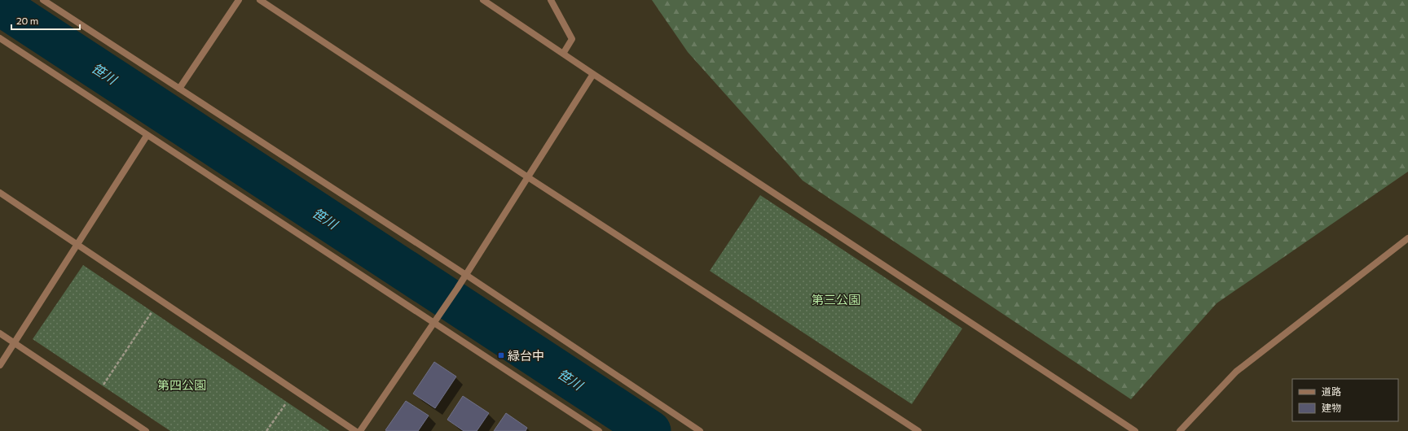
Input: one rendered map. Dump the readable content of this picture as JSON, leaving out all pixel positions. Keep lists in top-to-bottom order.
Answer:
{
  "water": ["笹川"],
  "parks": ["第三公園", "第四公園"],
  "places": {
    "transit": ["緑台中"]
  },
  "legend": ["道路", "建物"],
  "scale_bar": "20 m"
}
